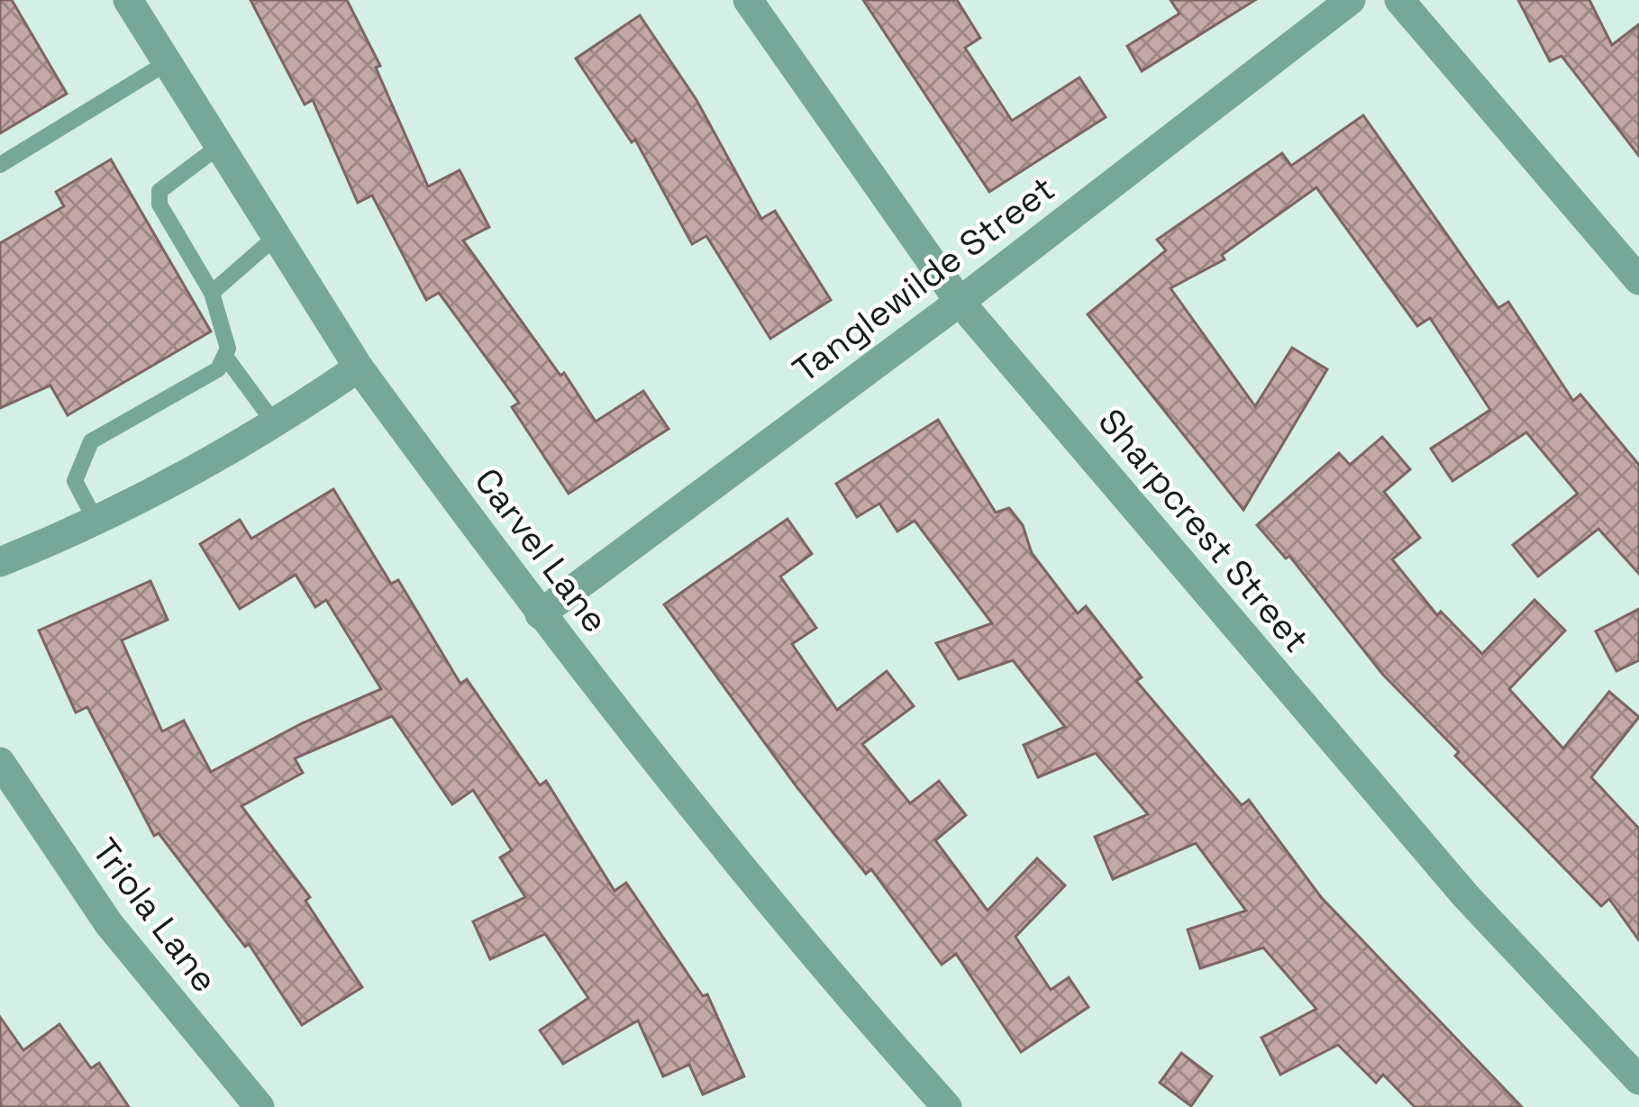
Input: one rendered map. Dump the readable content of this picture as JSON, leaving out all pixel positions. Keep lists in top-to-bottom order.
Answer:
{
  "streets": {
    "street": [
      "Tanglewilde Street",
      "Sharpcrest Street",
      "Carvel Lane",
      "Triola Lane"
    ]
  },
  "crossings": [
    ["Tanglewilde Street", "Sharpcrest Street"],
    ["Tanglewilde Street", "Carvel Lane"]
  ]
}
